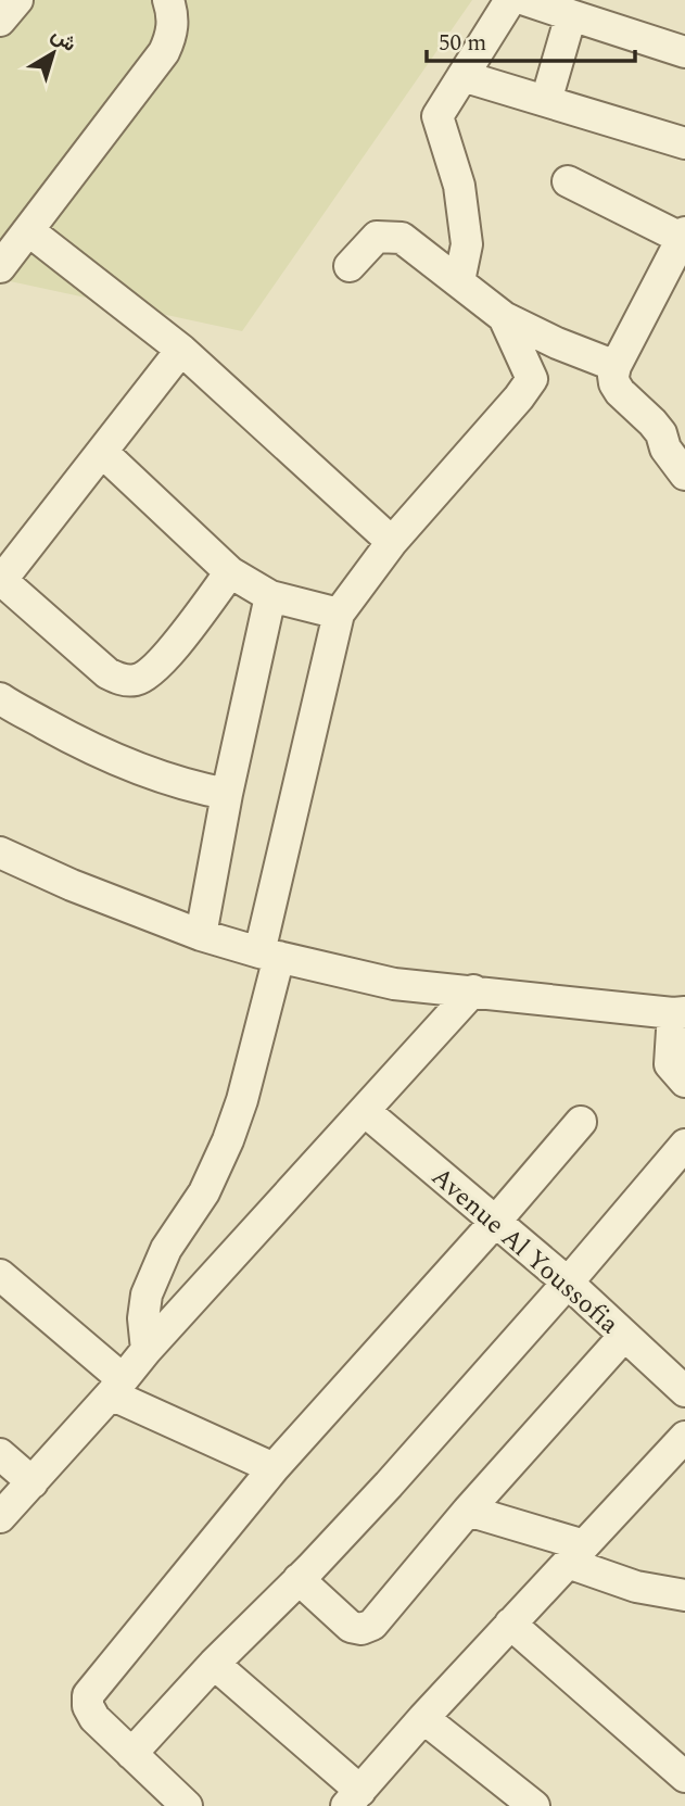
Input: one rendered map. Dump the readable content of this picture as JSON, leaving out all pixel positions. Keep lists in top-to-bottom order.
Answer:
{
  "streets": {
    "street": ["Avenue Al Youssofia"]
  },
  "scale_bar": "50 m",
  "north": "top right"
}
